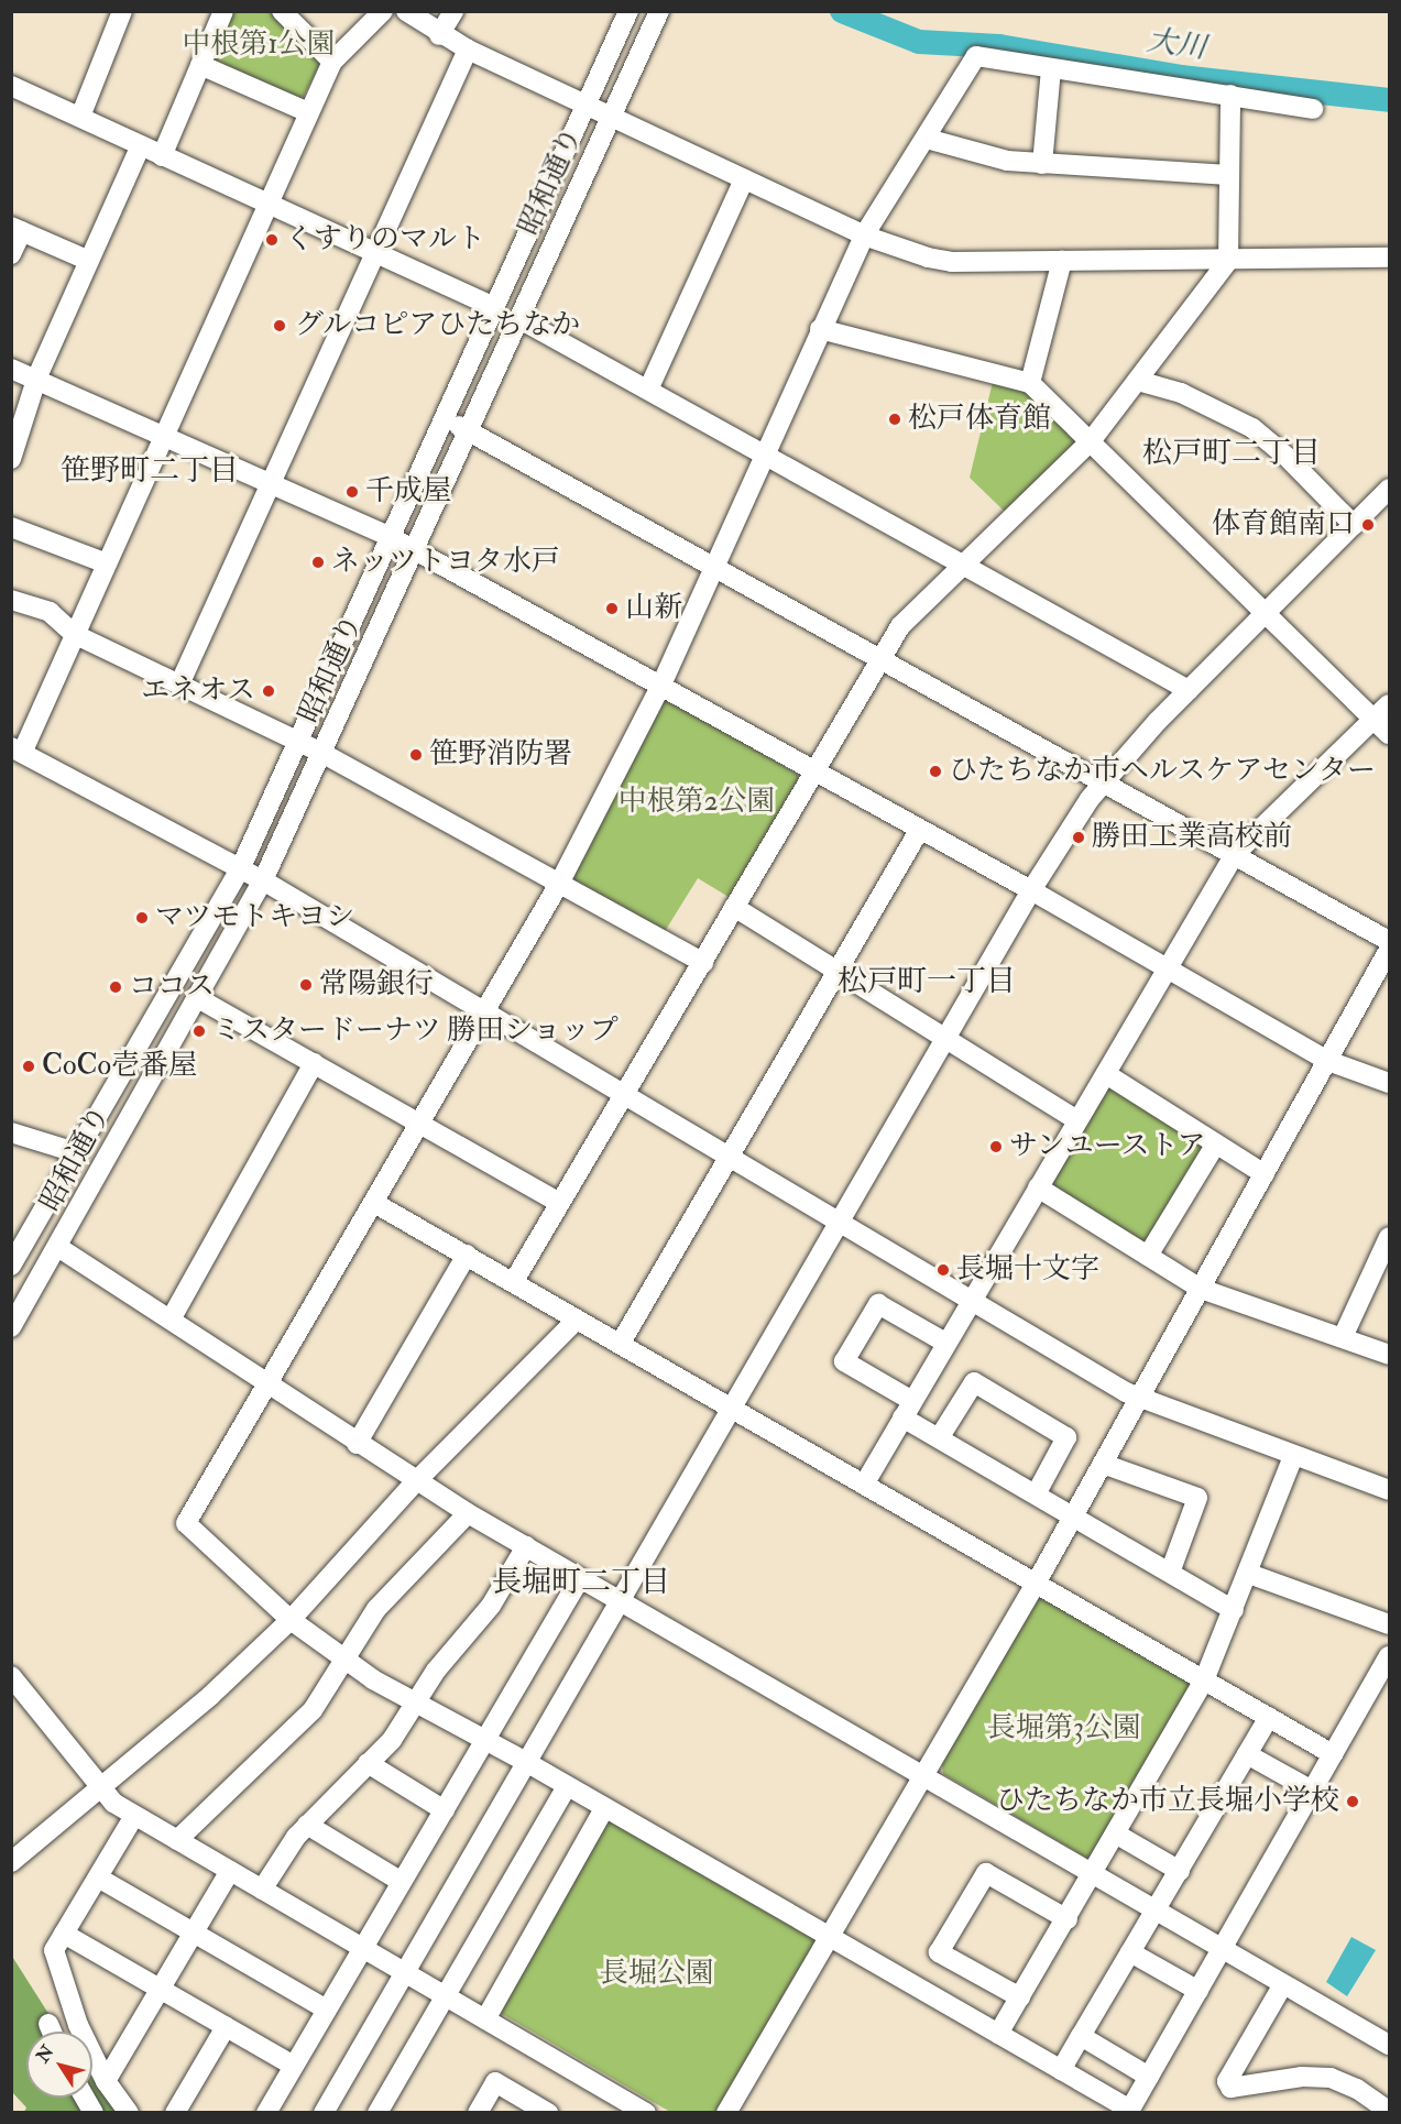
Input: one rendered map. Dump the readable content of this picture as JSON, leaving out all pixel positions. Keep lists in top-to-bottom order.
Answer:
{
  "streets": {
    "street": ["昭和通り"]
  },
  "districts": [
    "松戸町二丁目",
    "笹野町二丁目",
    "松戸町一丁目",
    "長堀町二丁目"
  ],
  "water": ["大川"],
  "parks": [
    "中根第1公園",
    "中根第2公園",
    "長堀第3公園",
    "長堀公園"
  ],
  "places": [
    "くすりのマルト",
    "グルコピアひたちなか",
    "松戸体育館",
    "千成屋",
    "体育館南口",
    "ネッツトヨタ水戸",
    "山新",
    "エネオス",
    "笹野消防署",
    "ひたちなか市ヘルスケアセンター",
    "勝田工業高校前",
    "マツモトキヨシ",
    "常陽銀行",
    "ココス",
    "ミスタードーナツ 勝田ショップ",
    "CoCo壱番屋",
    "サンユーストア",
    "長堀十文字",
    "ひたちなか市立長堀小学校"
  ],
  "north": "top left"
}
